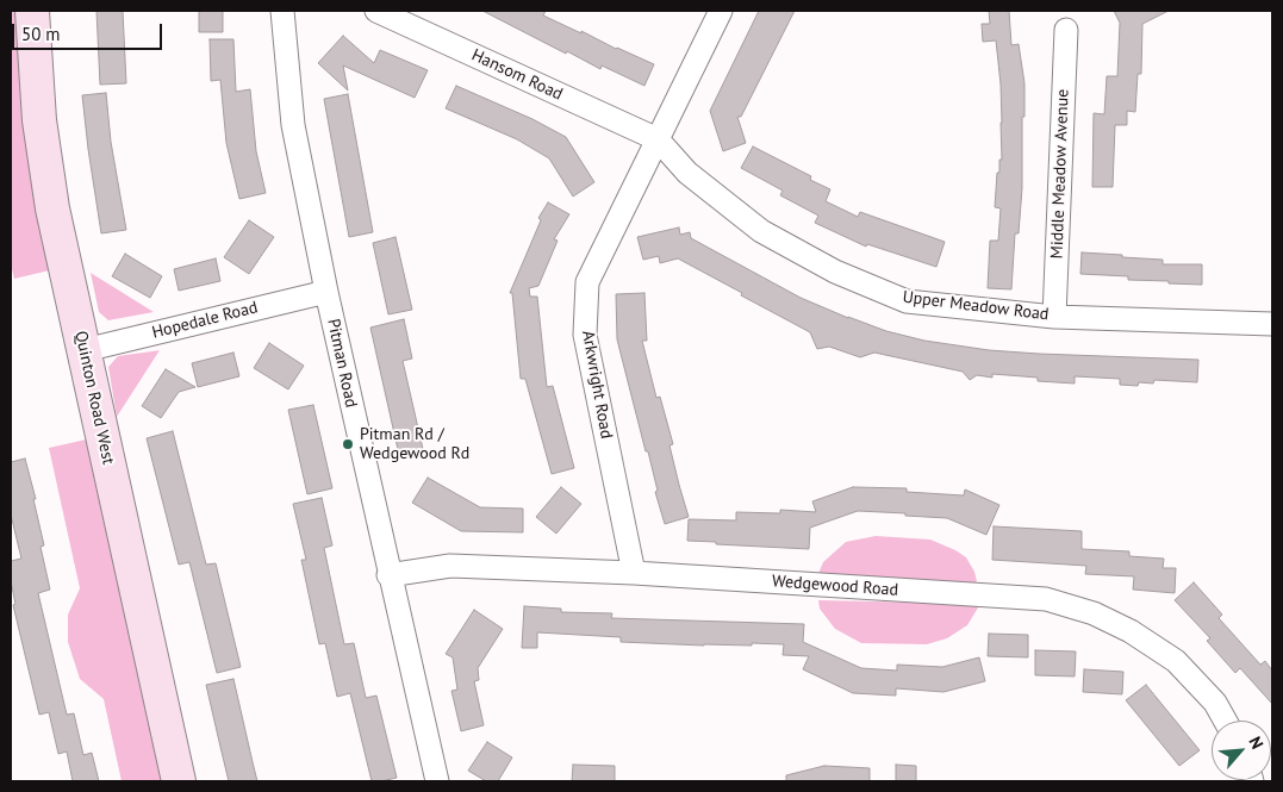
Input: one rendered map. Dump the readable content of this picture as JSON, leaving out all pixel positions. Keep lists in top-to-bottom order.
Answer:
{
  "streets": {
    "street": [
      "Hansom Road",
      "Middle Meadow Avenue",
      "Upper Meadow Road",
      "Hopedale Road",
      "Pitman Road",
      "Arkwright Road",
      "Quinton Road West",
      "Wedgewood Road"
    ]
  },
  "crossings": [
    ["Hansom Road", "Upper Meadow Road"],
    ["Hansom Road", "Arkwright Road"],
    ["Middle Meadow Avenue", "Upper Meadow Road"],
    ["Upper Meadow Road", "Arkwright Road"],
    ["Hopedale Road", "Pitman Road"],
    ["Hopedale Road", "Quinton Road West"],
    ["Pitman Road", "Wedgewood Road"],
    ["Arkwright Road", "Wedgewood Road"]
  ],
  "places": ["Pitman Rd / Wedgewood Rd"],
  "scale_bar": "50 m",
  "north": "top right"
}
